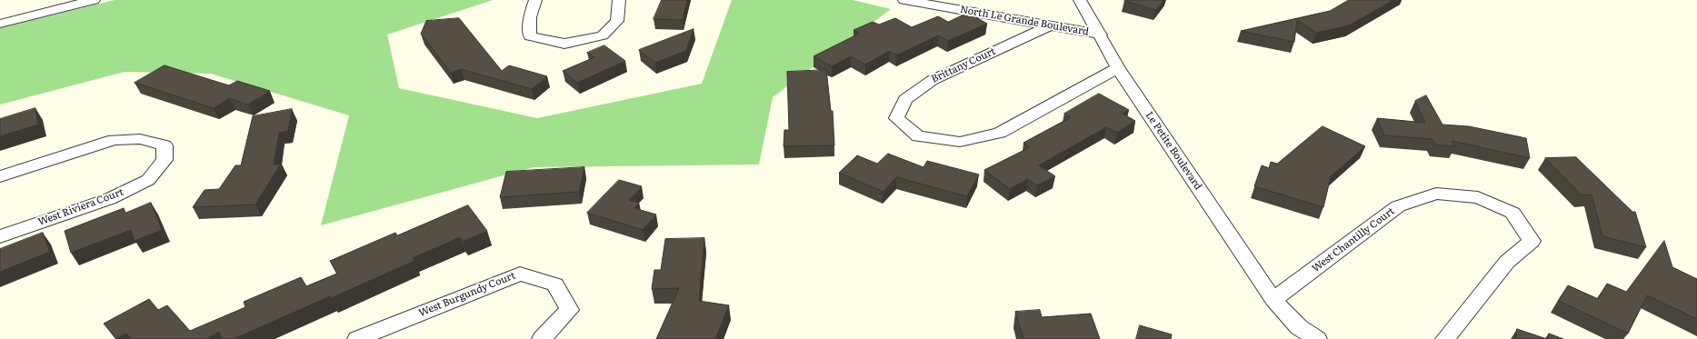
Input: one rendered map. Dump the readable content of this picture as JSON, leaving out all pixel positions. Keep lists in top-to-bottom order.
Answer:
{
  "streets": {
    "street": [
      "North Le Grande Boulevard",
      "Brittany Court",
      "Le Petite Boulevard",
      "West Riviera Court",
      "West Chantilly Court",
      "West Burgundy Court"
    ]
  },
  "crossings": [
    ["North Le Grande Boulevard", "Brittany Court"],
    ["North Le Grande Boulevard", "Le Petite Boulevard"],
    ["Brittany Court", "Le Petite Boulevard"],
    ["Le Petite Boulevard", "West Chantilly Court"]
  ]
}
